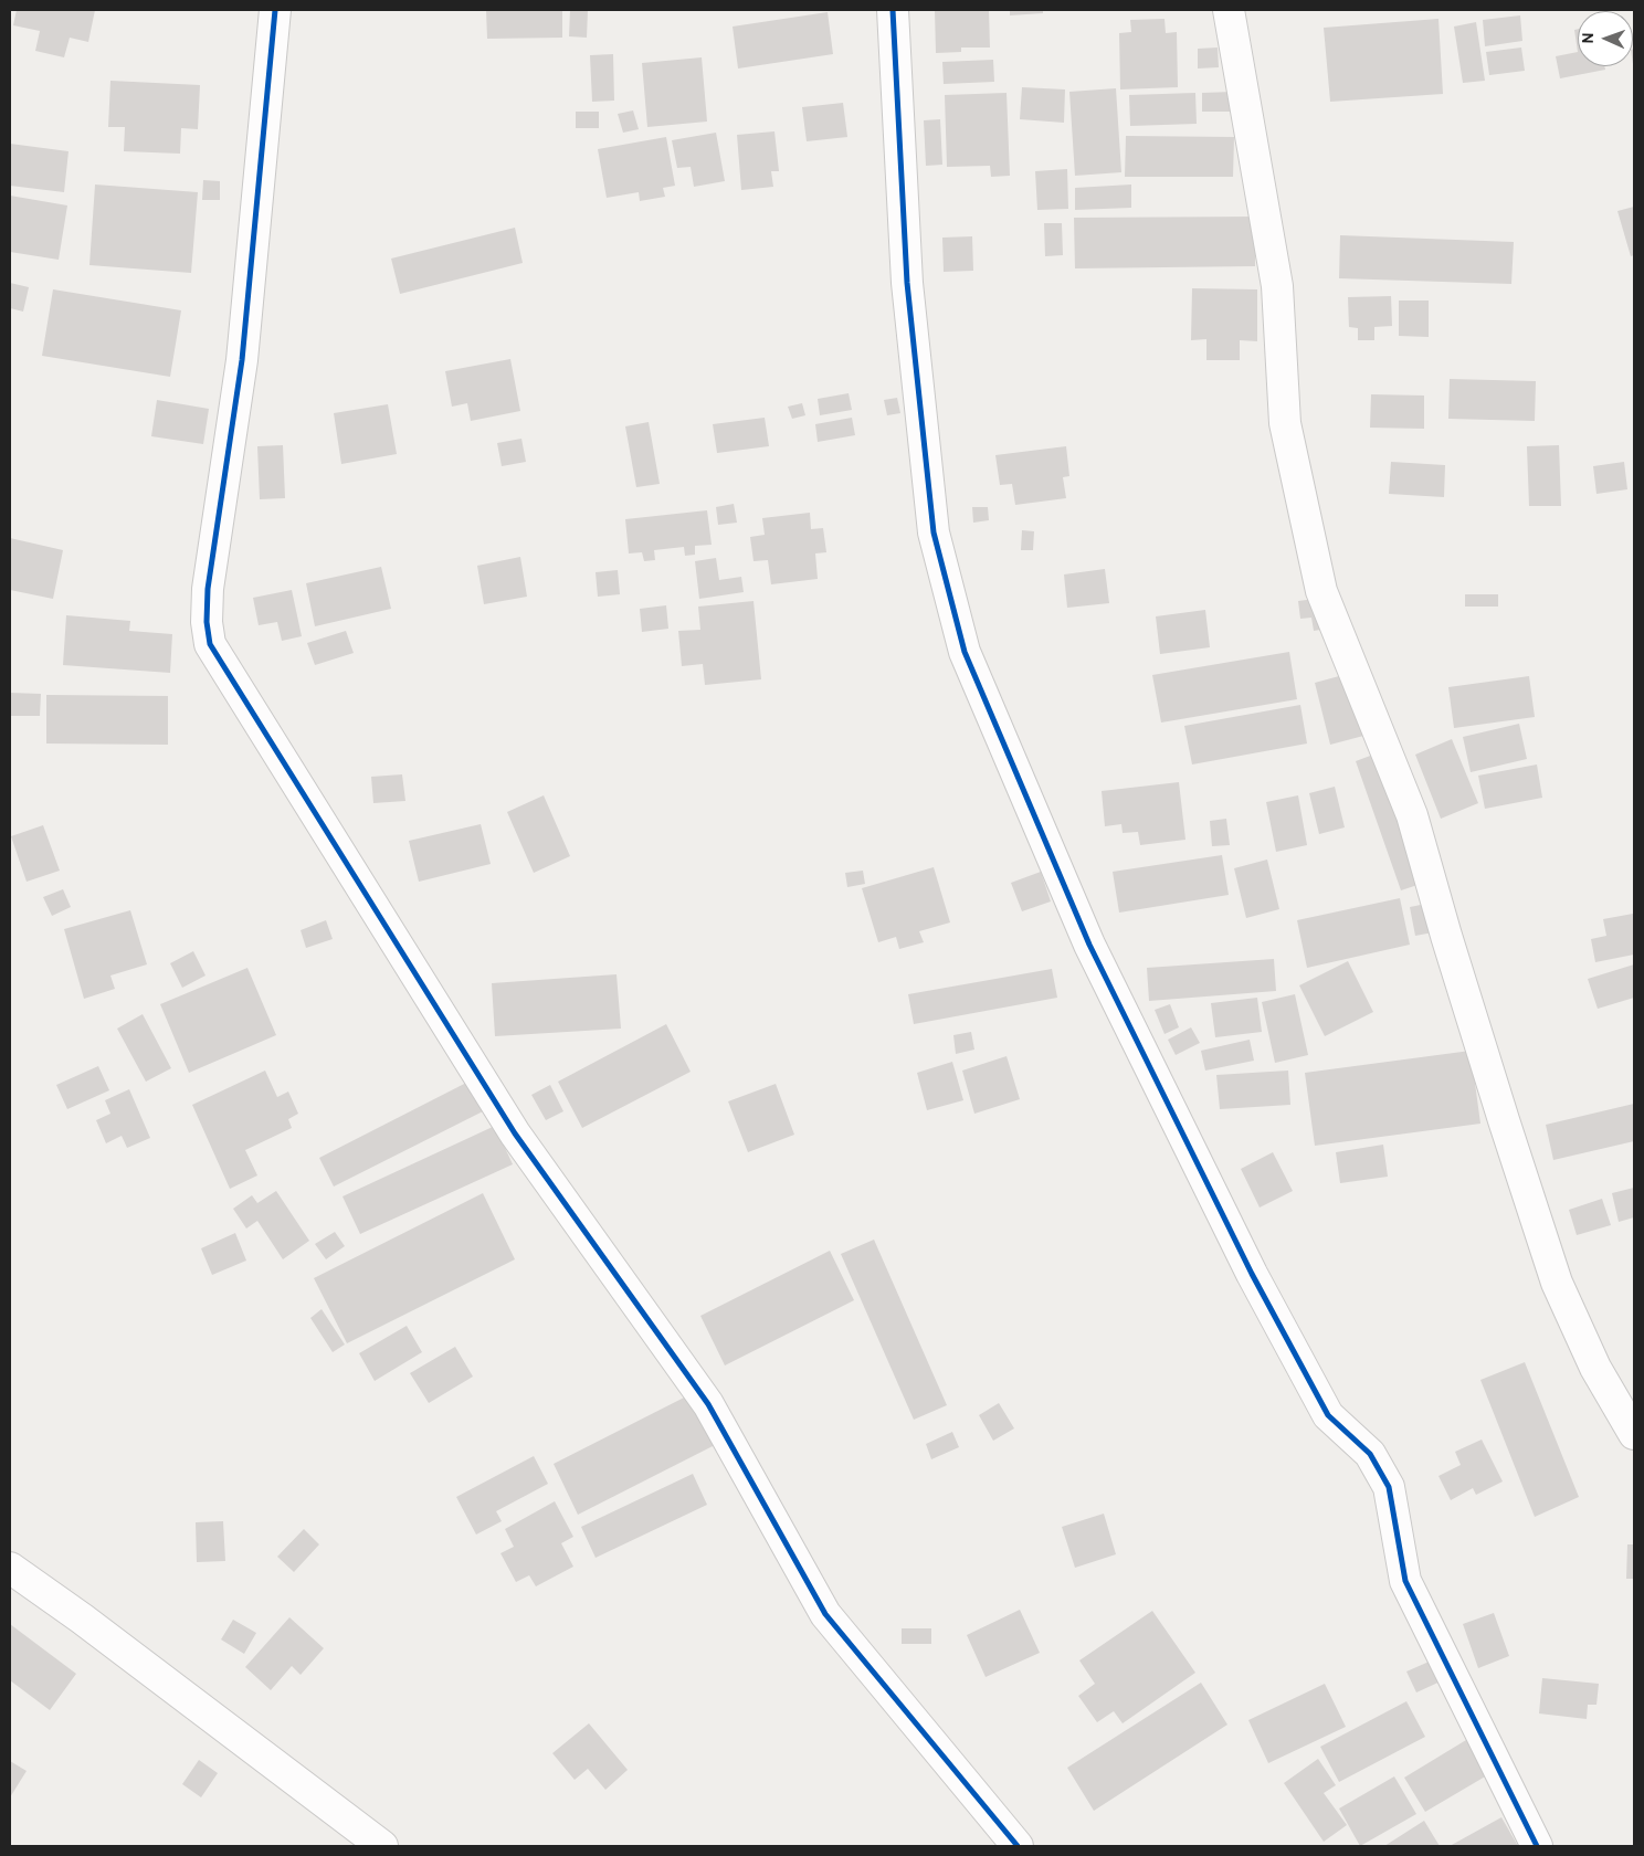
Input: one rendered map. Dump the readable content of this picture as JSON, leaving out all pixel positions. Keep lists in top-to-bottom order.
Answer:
{
  "north": "left"
}
